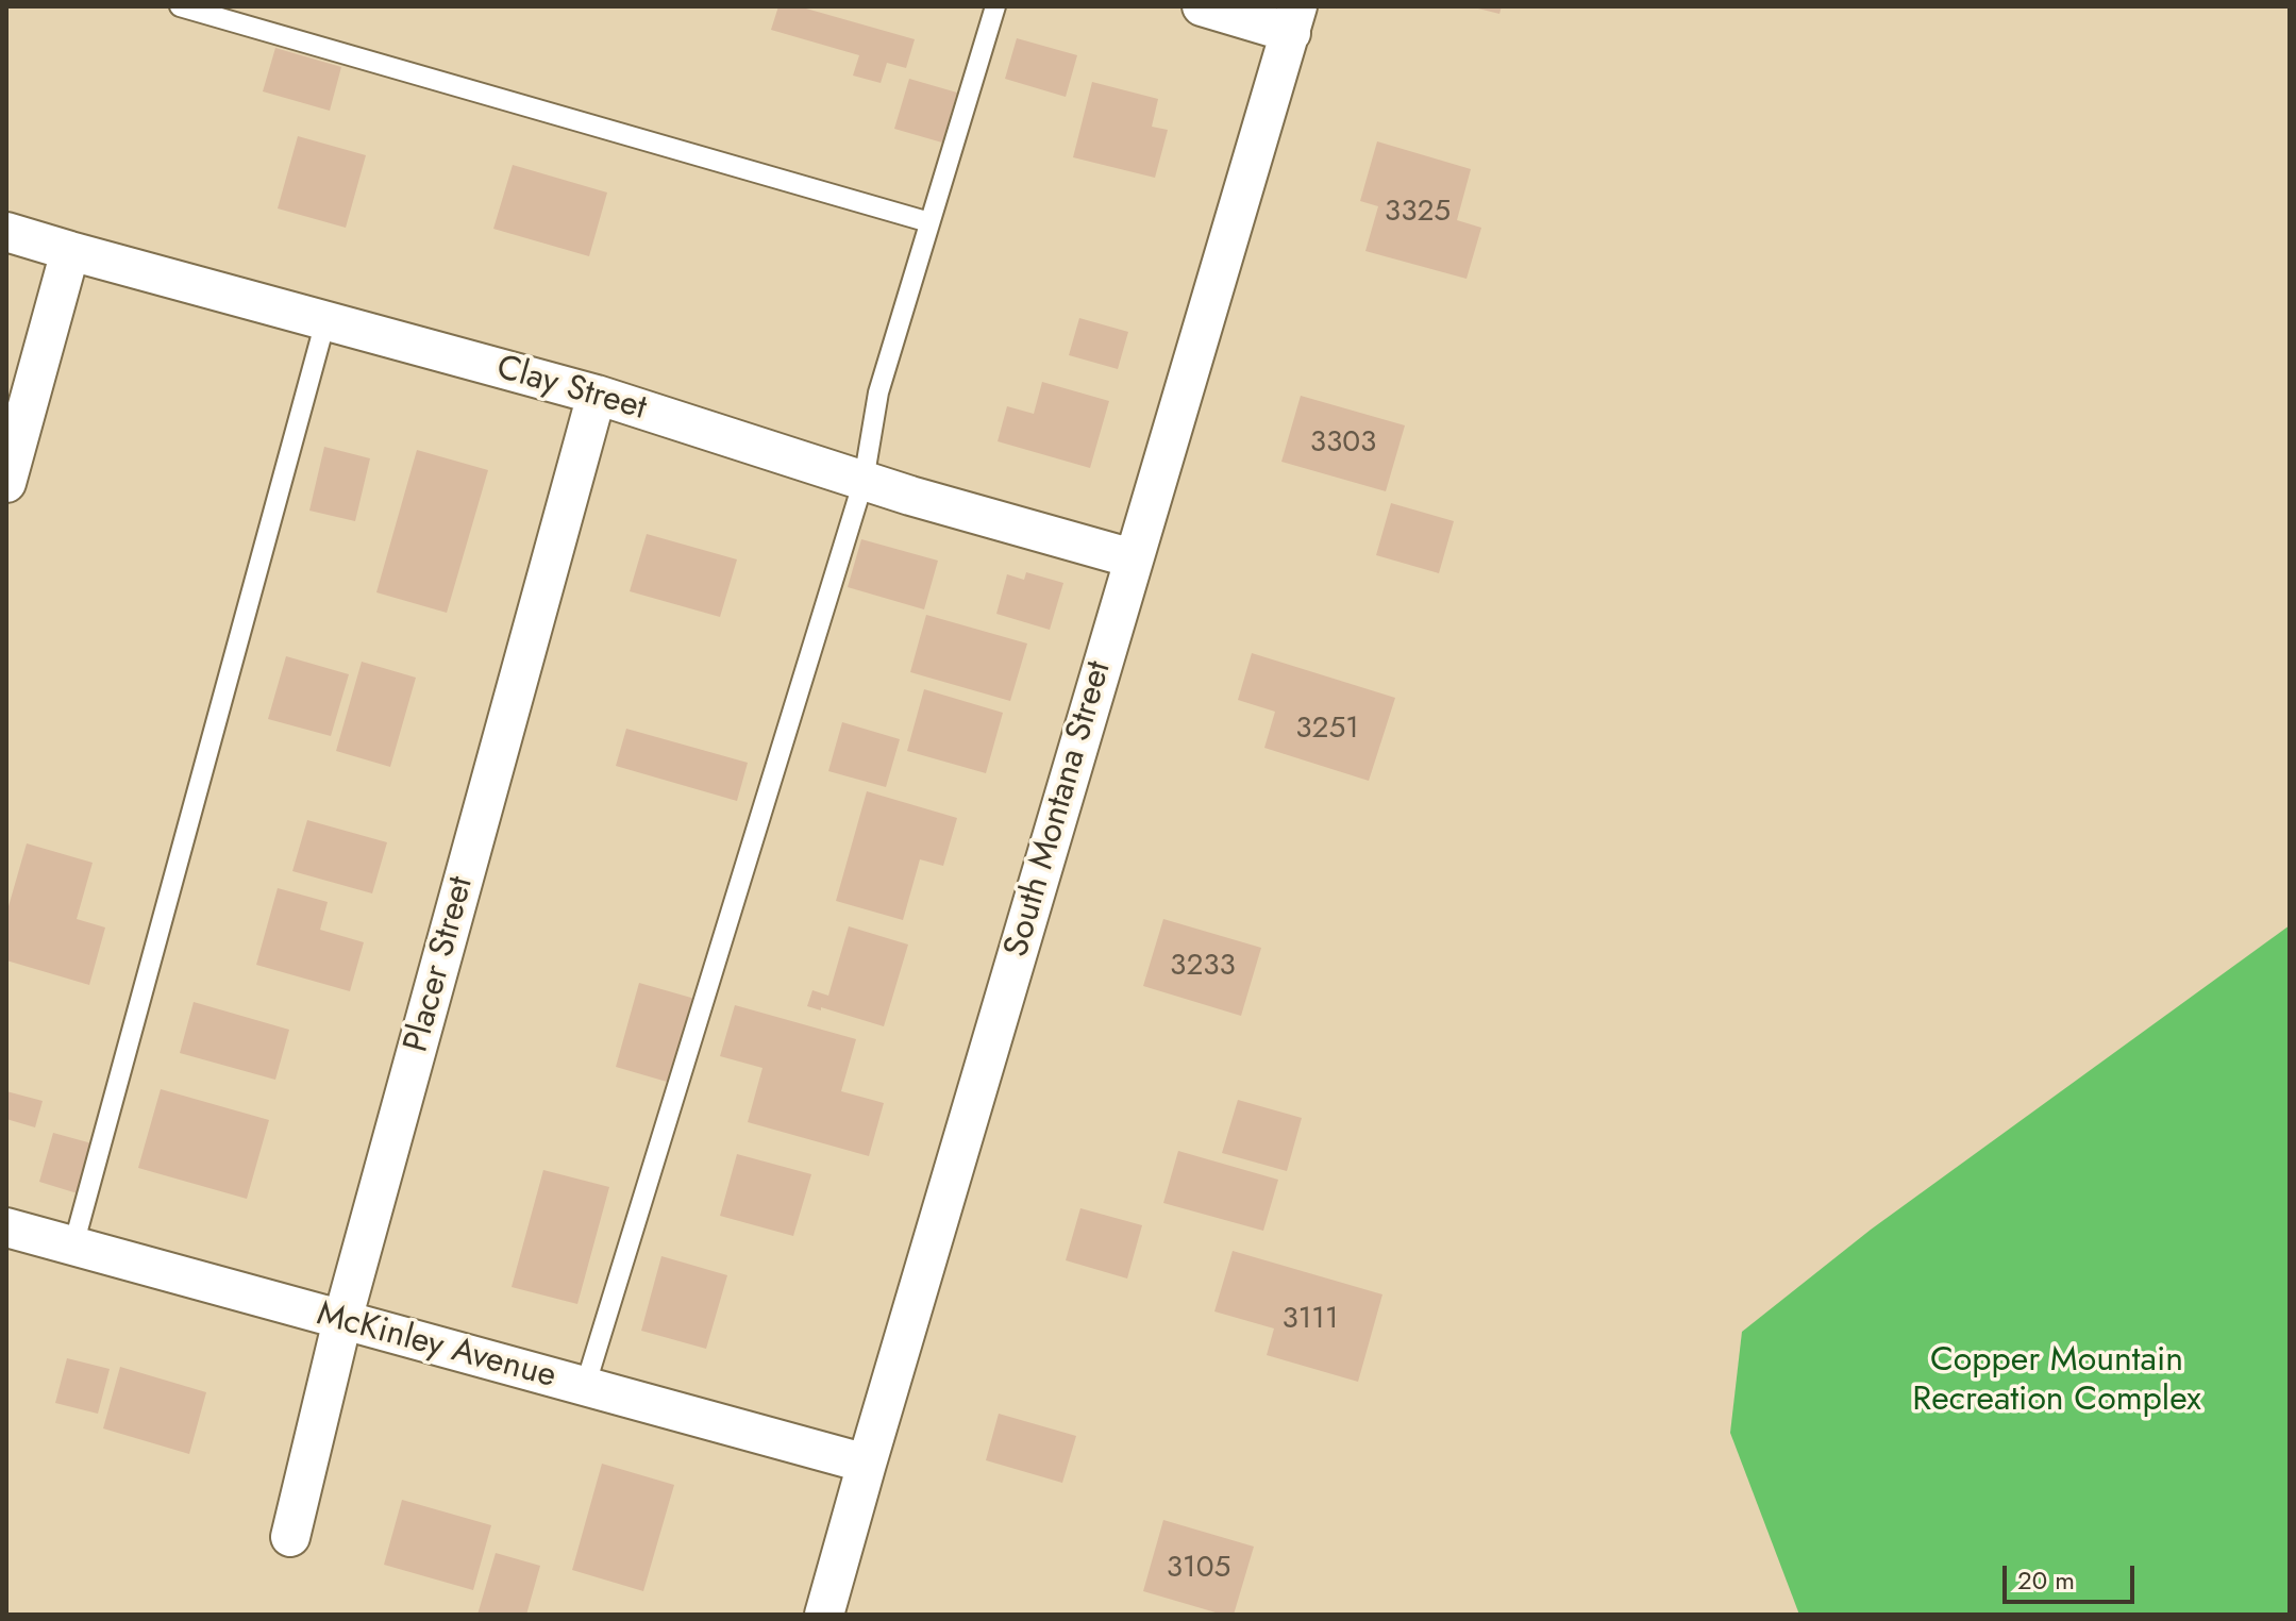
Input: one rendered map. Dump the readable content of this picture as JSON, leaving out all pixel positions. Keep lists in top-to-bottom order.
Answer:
{
  "streets": {
    "street": [
      "Clay Street",
      "South Montana Street",
      "Placer Street",
      "McKinley Avenue"
    ]
  },
  "crossings": [
    ["Clay Street", "South Montana Street"],
    ["Clay Street", "Placer Street"],
    ["South Montana Street", "McKinley Avenue"],
    ["Placer Street", "McKinley Avenue"]
  ],
  "parks": ["Copper Mountain Recreation Complex"],
  "house_numbers": [
    "3325",
    "3303",
    "3251",
    "3233",
    "3111",
    "3105"
  ],
  "scale_bar": "20 m"
}
